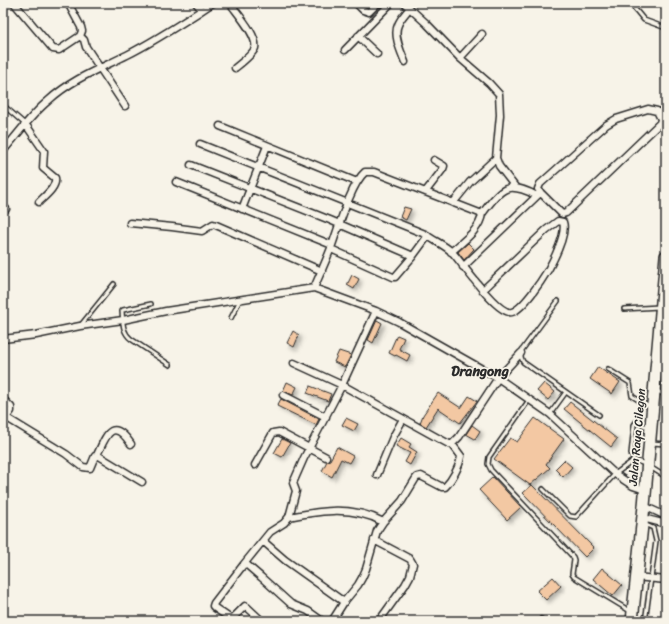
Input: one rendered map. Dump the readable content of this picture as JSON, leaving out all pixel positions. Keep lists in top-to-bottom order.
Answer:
{
  "streets": {
    "highway": ["Jalan Raya Cilegon"]
  },
  "districts": ["Drangong"]
}
